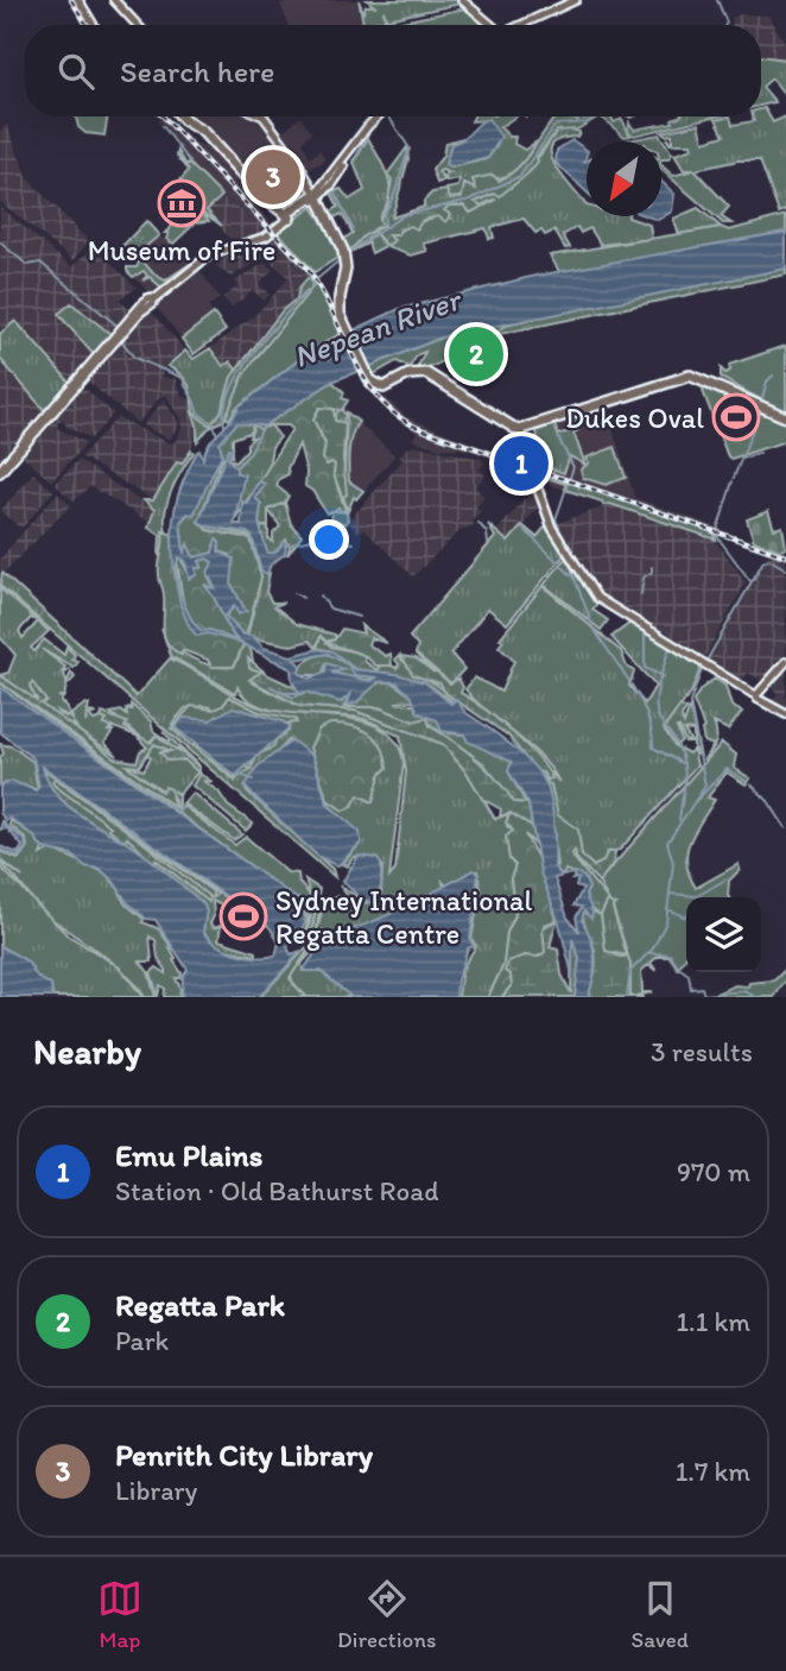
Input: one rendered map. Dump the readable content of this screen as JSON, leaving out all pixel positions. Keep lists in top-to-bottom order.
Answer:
{
  "water": ["Nepean River"],
  "places": {
    "museum": ["Museum of Fire"],
    "sports": ["Dukes Oval", "Sydney International Regatta Centre"]
  },
  "north": "bottom left",
  "page": {
    "search": "Search here",
    "pins": ["3", "2", "1"],
    "heading": ["Nearby", "3 results"],
    "list": [
      {
        "mark": "1",
        "name": "Emu Plains",
        "note": "Station · Old Bathurst Road",
        "value": "970 m"
      },
      {
        "mark": "2",
        "name": "Regatta Park",
        "note": "Park",
        "value": "1.1 km"
      },
      {
        "mark": "3",
        "name": "Penrith City Library",
        "note": "Library",
        "value": "1.7 km"
      }
    ],
    "nav": ["Map", "Directions", "Saved"]
  }
}
